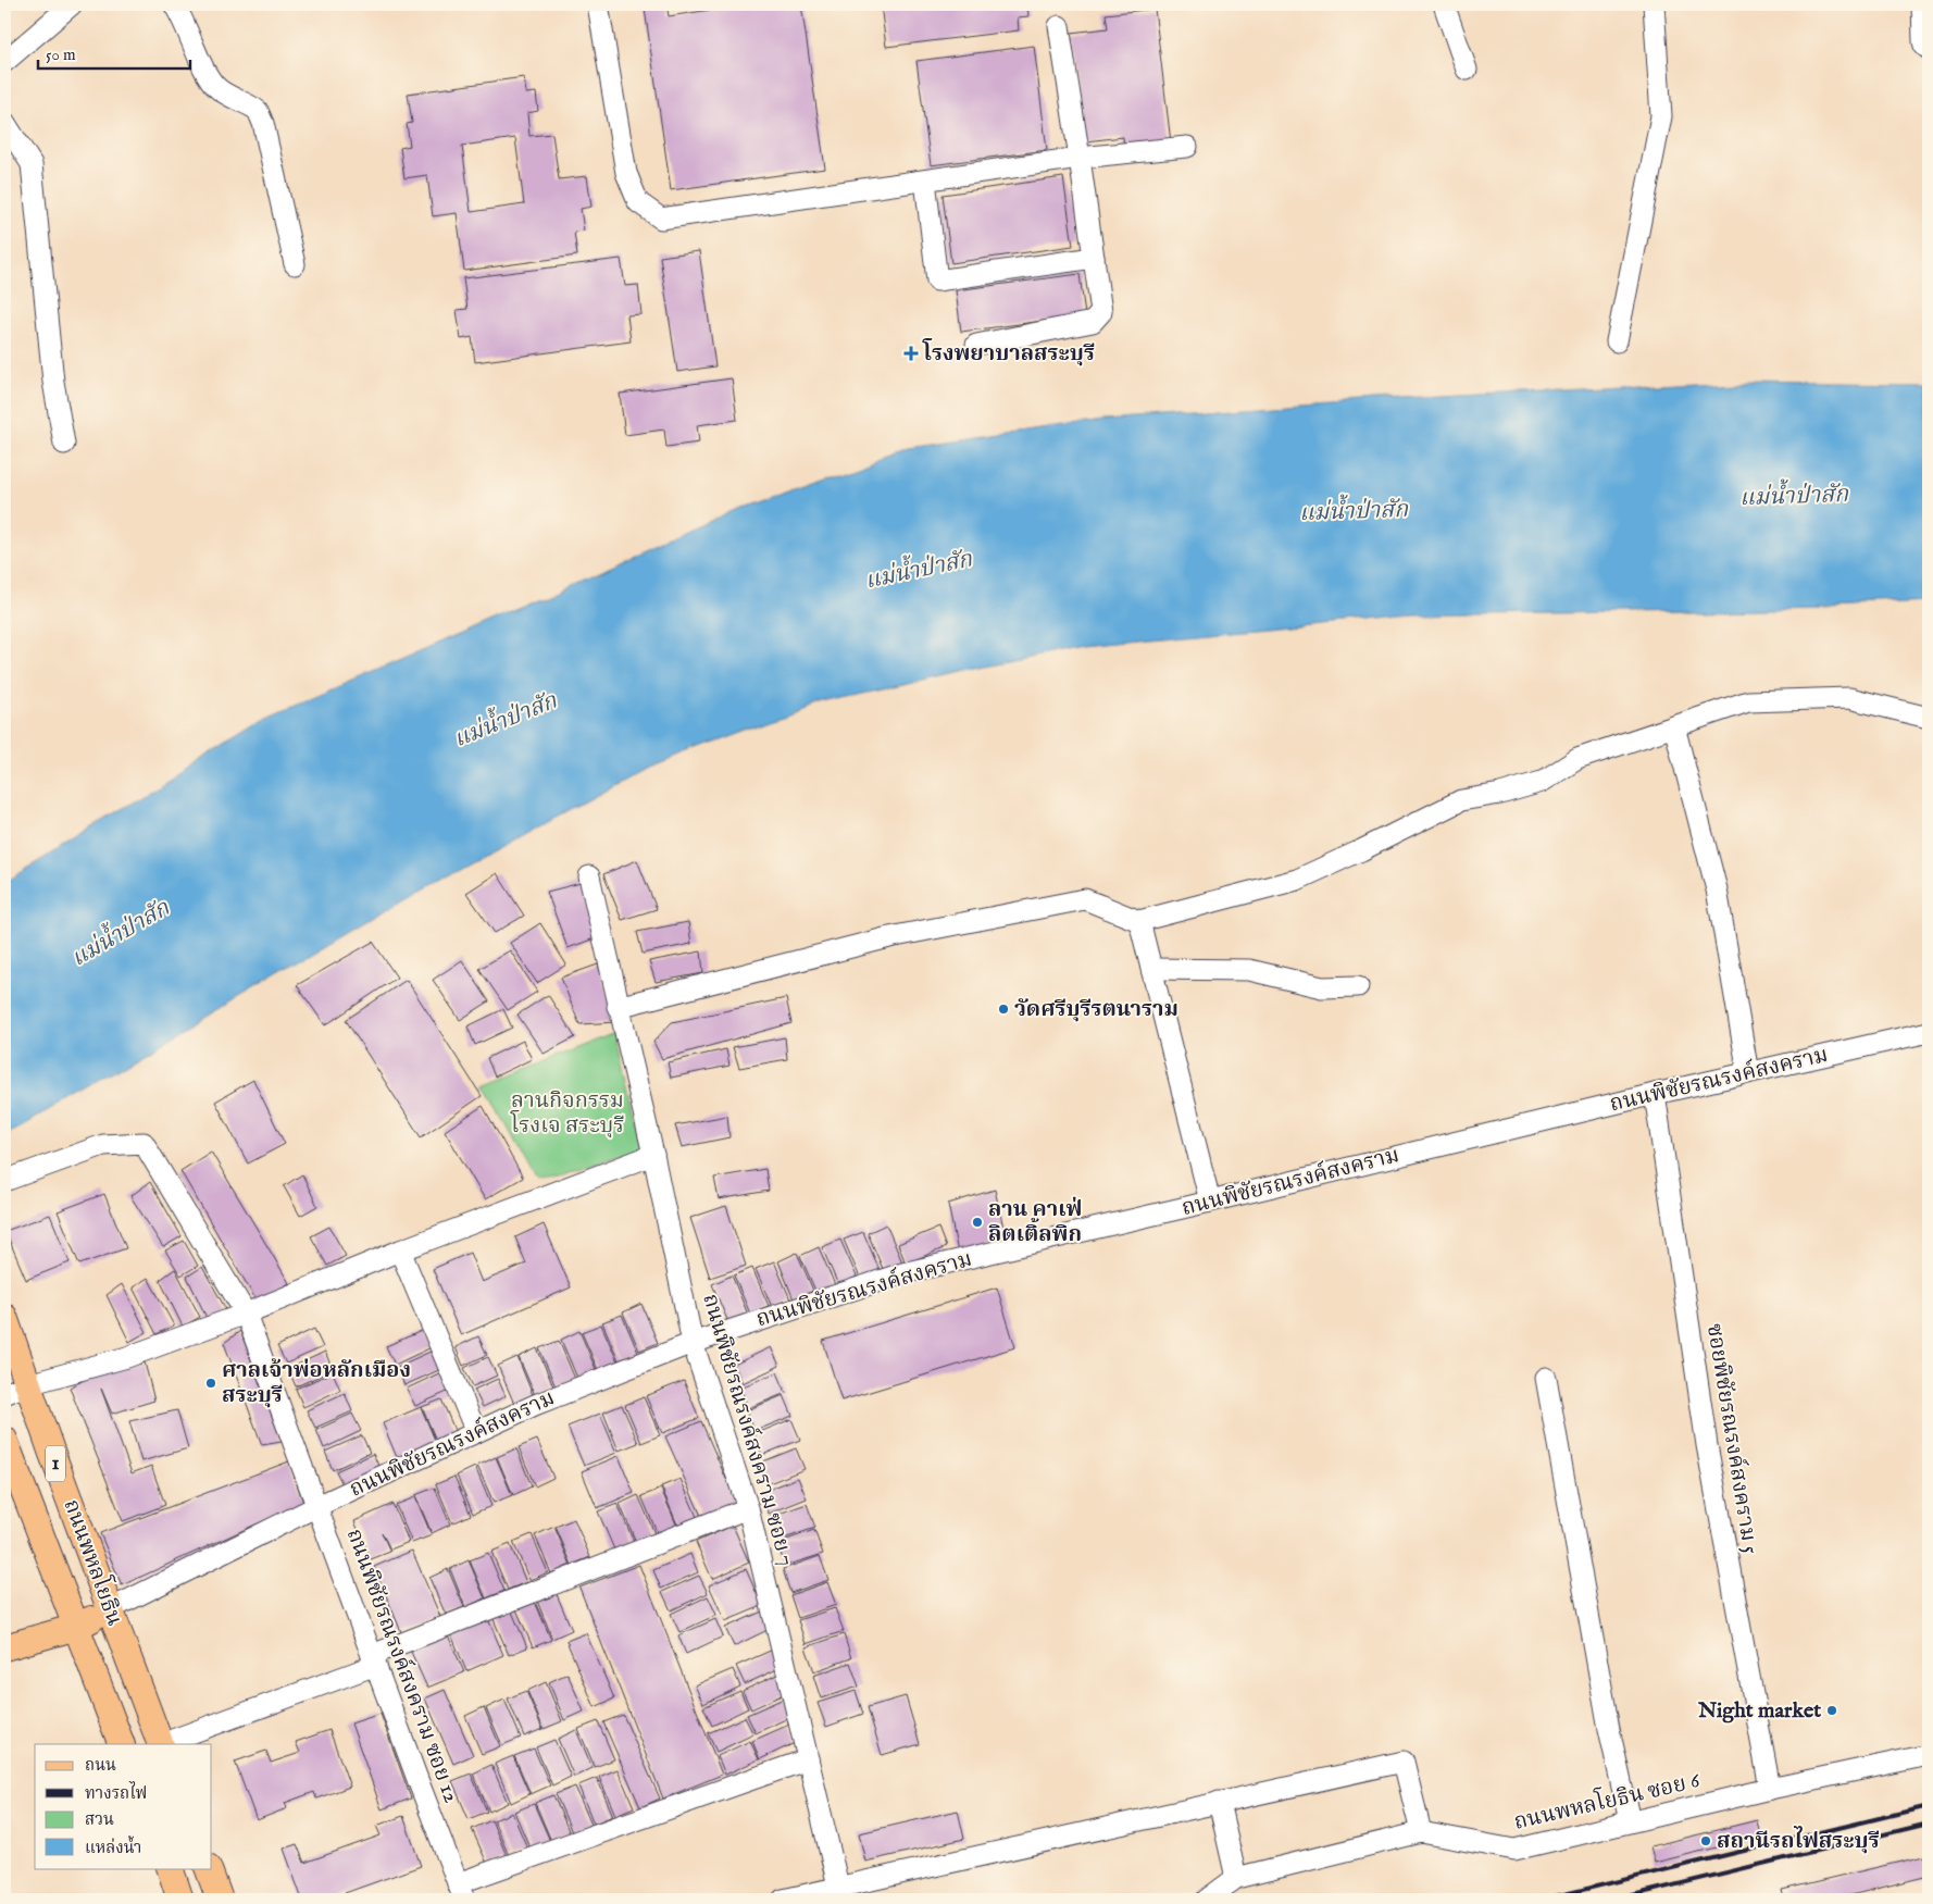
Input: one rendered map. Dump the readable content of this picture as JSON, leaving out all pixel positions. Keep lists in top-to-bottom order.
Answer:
{
  "streets": {
    "main road": ["ถนนพิชัยรณรงค์สงคราม", "1", "ถนนพหลโยธิน"],
    "street": [
      "ถนนพิชัยรณรงค์สงคราม ซอย 7",
      "ซอยพิชัยรณรงค์สงคราม 5",
      "ถนนพิชัยรณรงค์สงคราม ซอย 12",
      "ถนนพหลโยธิน ซอย 6"
    ]
  },
  "crossings": [
    ["ถนนพิชัยรณรงค์สงคราม", "ถนนพิชัยรณรงค์สงคราม ซอย 7"],
    ["ถนนพิชัยรณรงค์สงคราม", "ซอยพิชัยรณรงค์สงคราม 5"],
    ["ถนนพิชัยรณรงค์สงคราม", "ถนนพหลโยธิน"],
    ["ถนนพิชัยรณรงค์สงคราม", "ถนนพิชัยรณรงค์สงคราม ซอย 12"],
    ["ซอยพิชัยรณรงค์สงคราม 5", "ถนนพหลโยธิน ซอย 6"]
  ],
  "water": ["แม่น้ำป่าสัก"],
  "parks": ["ลานกิจกรรม โรงเจ สระบุรี"],
  "places": {
    "health": ["โรงพยาบาลสระบุรี"],
    "other": [
      "วัดศรีบุรีรตนาราม",
      "ลาน คาเฟ่ ลิตเติ้ลพิก",
      "ศาลเจ้าพ่อหลักเมือง สระบุรี",
      "Night market",
      "สถานีรถไฟสระบุรี"
    ]
  },
  "legend": [
    "ถนน",
    "ทางรถไฟ",
    "สวน",
    "แหล่งน้ำ"
  ],
  "scale_bar": "50 m"
}
